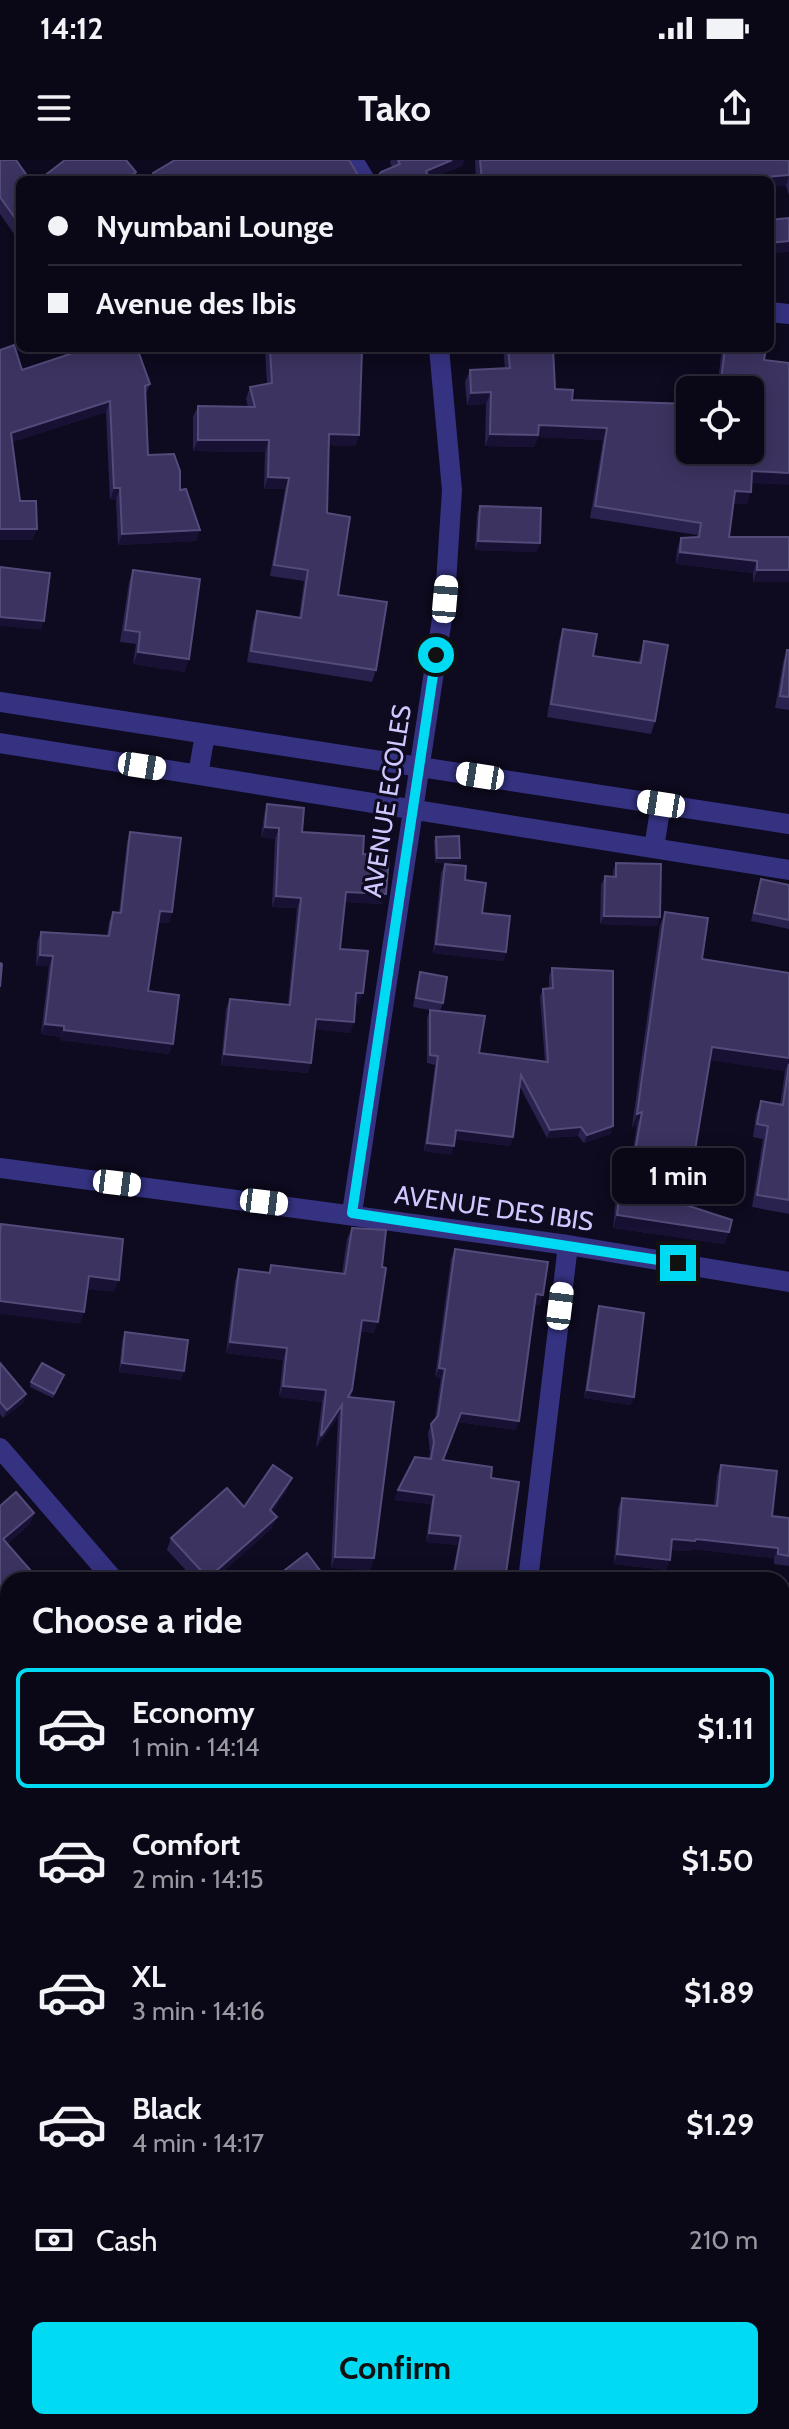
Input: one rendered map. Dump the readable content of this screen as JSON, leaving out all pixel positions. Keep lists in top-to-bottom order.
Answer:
{
  "streets": {
    "street": ["AVENUE ECOLES", "AVENUE DES IBIS"]
  },
  "crossings": [
    ["AVENUE ECOLES", "AVENUE DES IBIS"]
  ],
  "page": {
    "status": "14:12",
    "header": "Tako",
    "banner": ["Nyumbani Lounge", "Avenue des Ibis"],
    "bubble": "1 min",
    "heading": "Choose a ride",
    "list": [
      {
        "name": "Economy",
        "note": "1 min · 14:14",
        "value": "$1.11"
      },
      {
        "name": "Comfort",
        "note": "2 min · 14:15",
        "value": "$1.50"
      },
      {
        "name": "XL",
        "note": "3 min · 14:16",
        "value": "$1.89"
      },
      {
        "name": "Black",
        "note": "4 min · 14:17",
        "value": "$1.29"
      }
    ],
    "pay": ["Cash", "210 m"],
    "buttons": "Confirm"
  }
}
